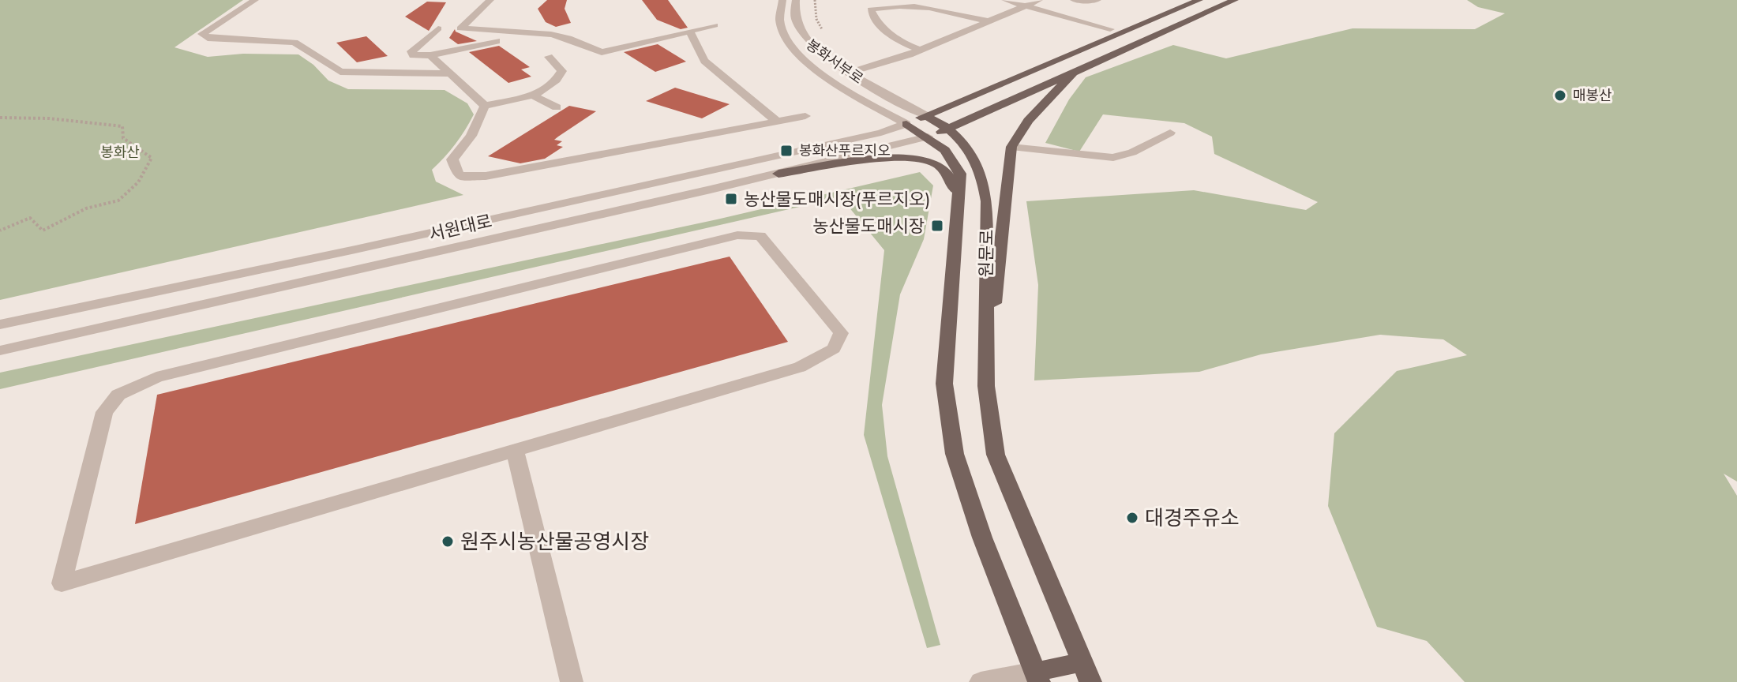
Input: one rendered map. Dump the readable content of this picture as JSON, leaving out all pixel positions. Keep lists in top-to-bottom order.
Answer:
{
  "streets": {
    "main road": ["원문로"],
    "street": ["봉화서부로", "서원대로"]
  },
  "crossings": [
    ["봉화서부로", "서원대로"],
    ["봉화서부로", "원문로"],
    ["서원대로", "원문로"]
  ],
  "parks": ["봉화산"],
  "places": {
    "other": ["매봉산", "대경주유소", "원주시농산물공영시장"],
    "transit": ["봉화산푸르지오", "농산물도매시장(푸르지오)", "농산물도매시장"]
  }
}
